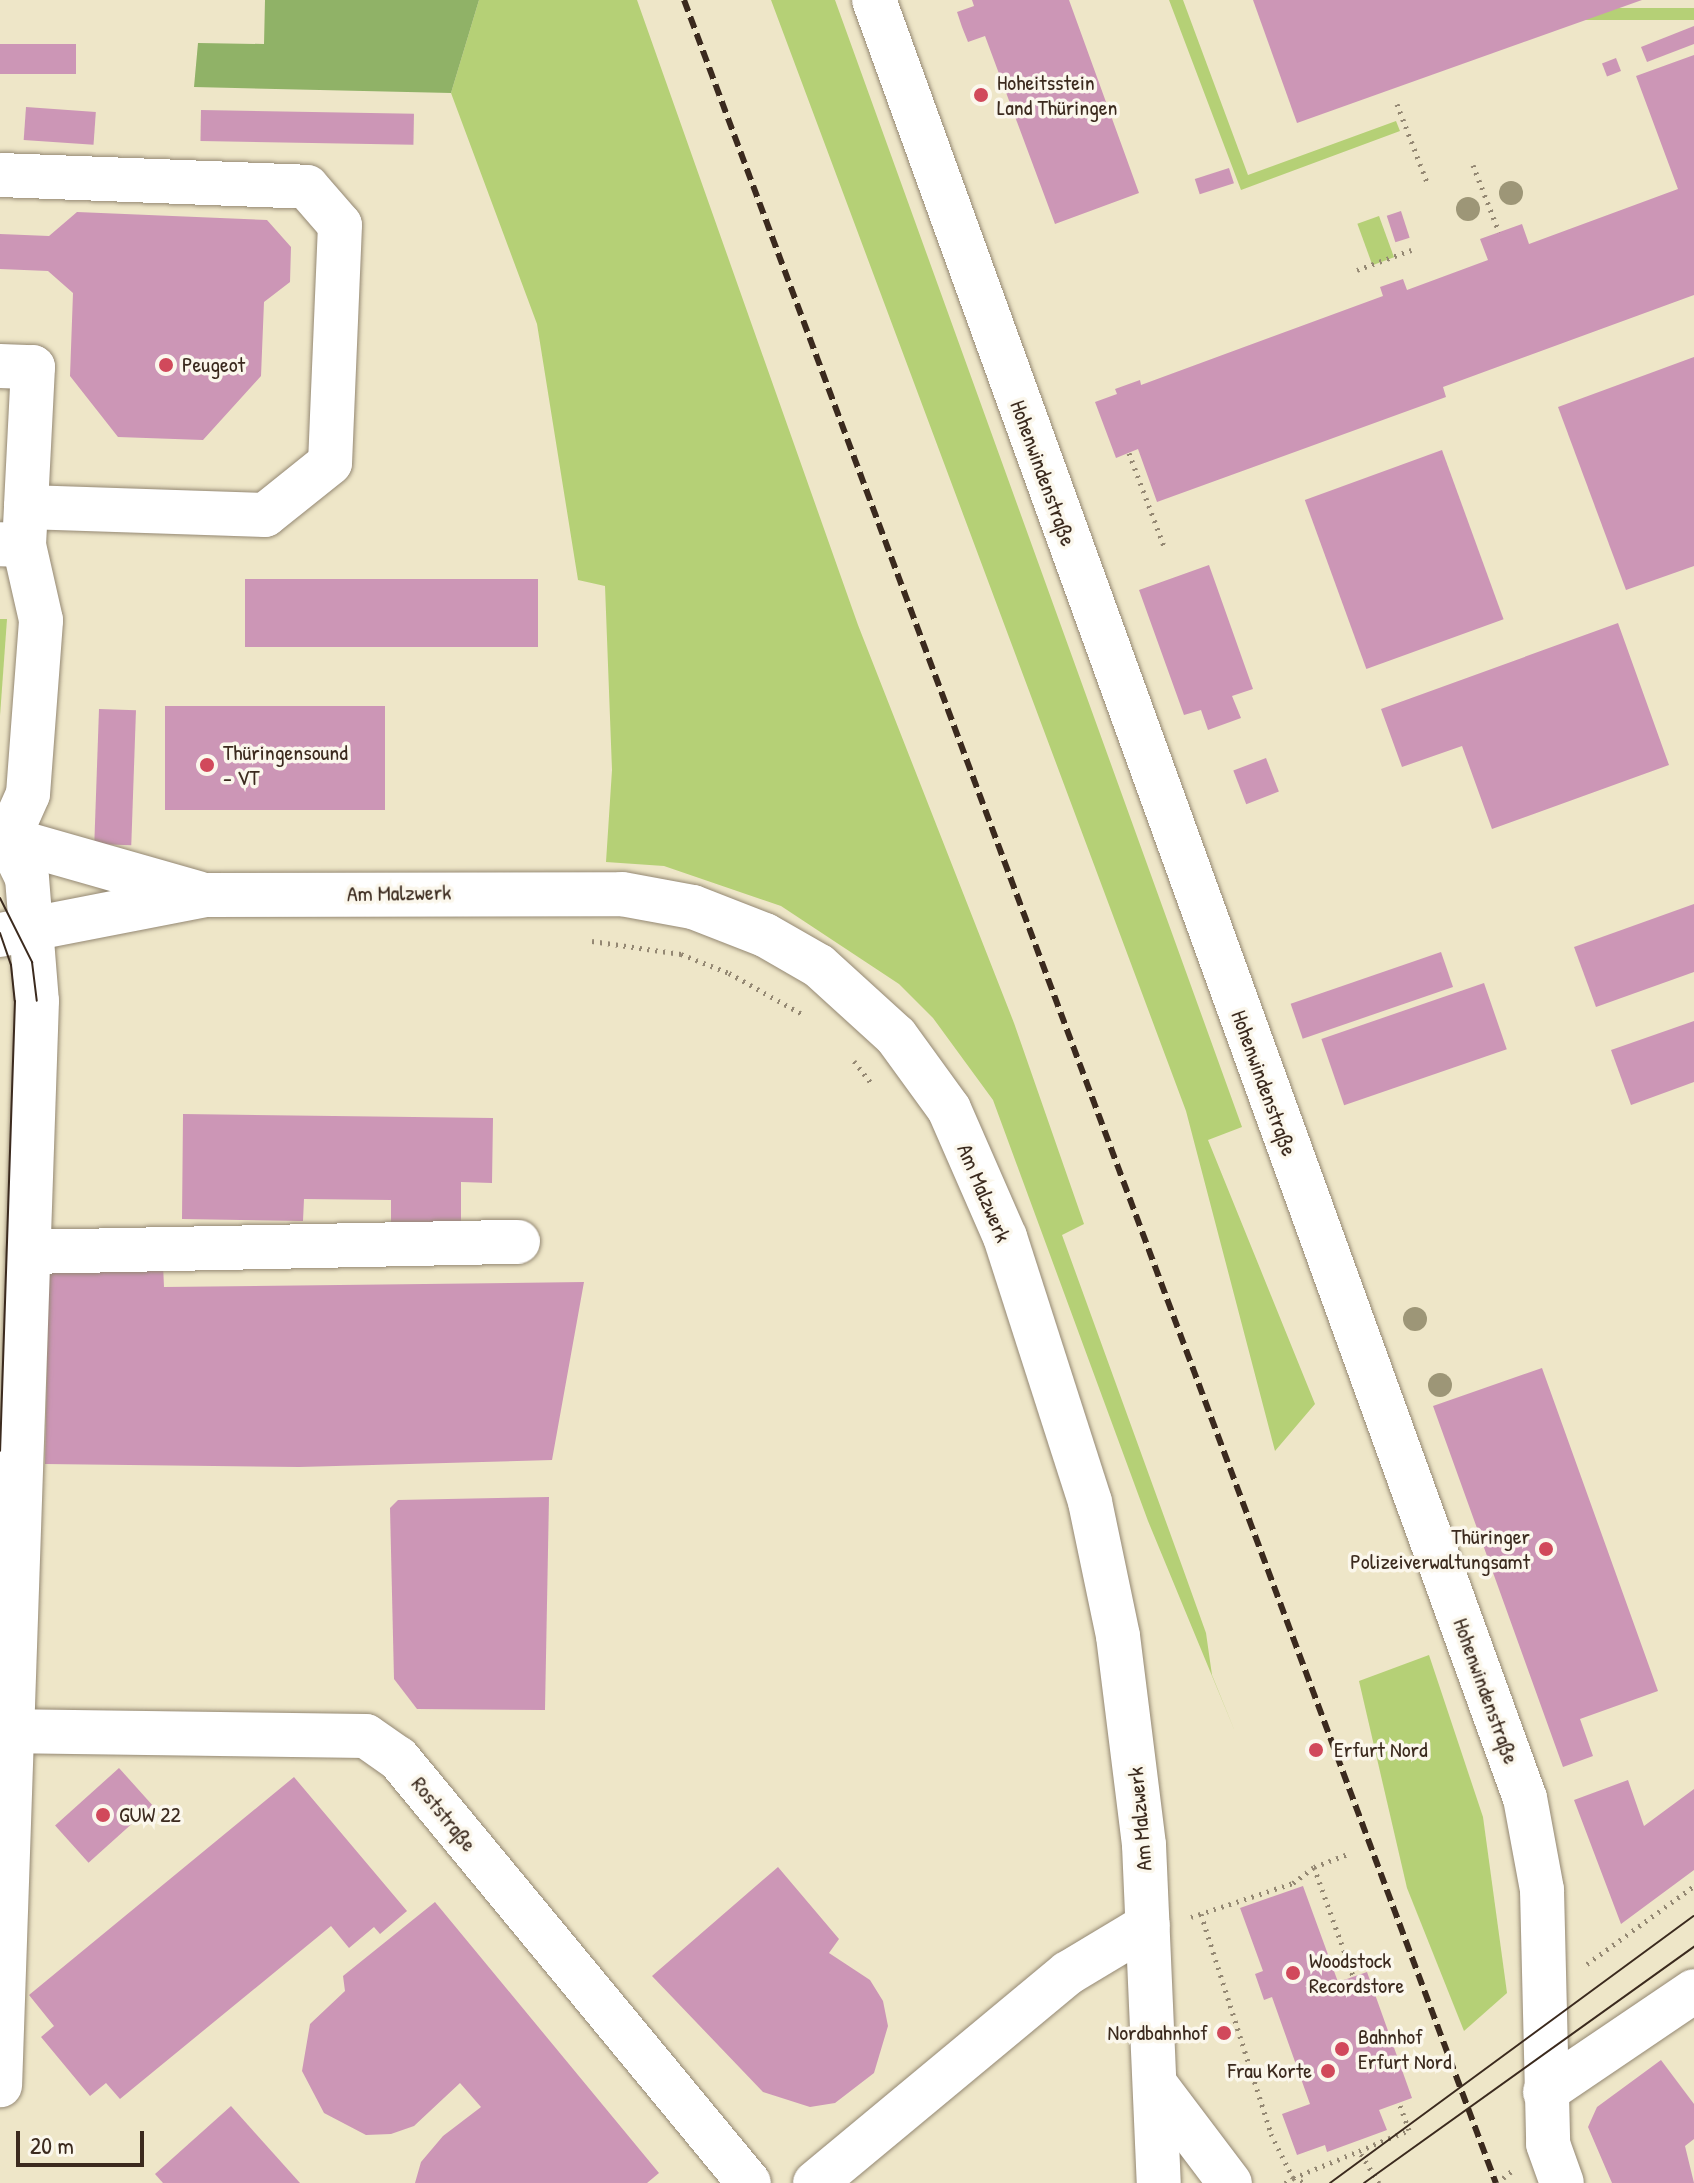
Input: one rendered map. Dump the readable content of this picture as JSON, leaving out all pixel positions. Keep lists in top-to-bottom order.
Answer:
{
  "streets": {
    "street": ["Hohenwindenstraße", "Am Malzwerk", "Roststraße"]
  },
  "places": [
    "Hoheitsstein Land Thüringen",
    "Peugeot",
    "Thüringensound - VT",
    "Thüringer Polizeiverwaltungsamt",
    "Erfurt Nord",
    "GUW 22",
    "Woodstock Recordstore",
    "Nordbahnhof",
    "Bahnhof Erfurt Nord",
    "Frau Korte"
  ],
  "scale_bar": "20 m"
}
